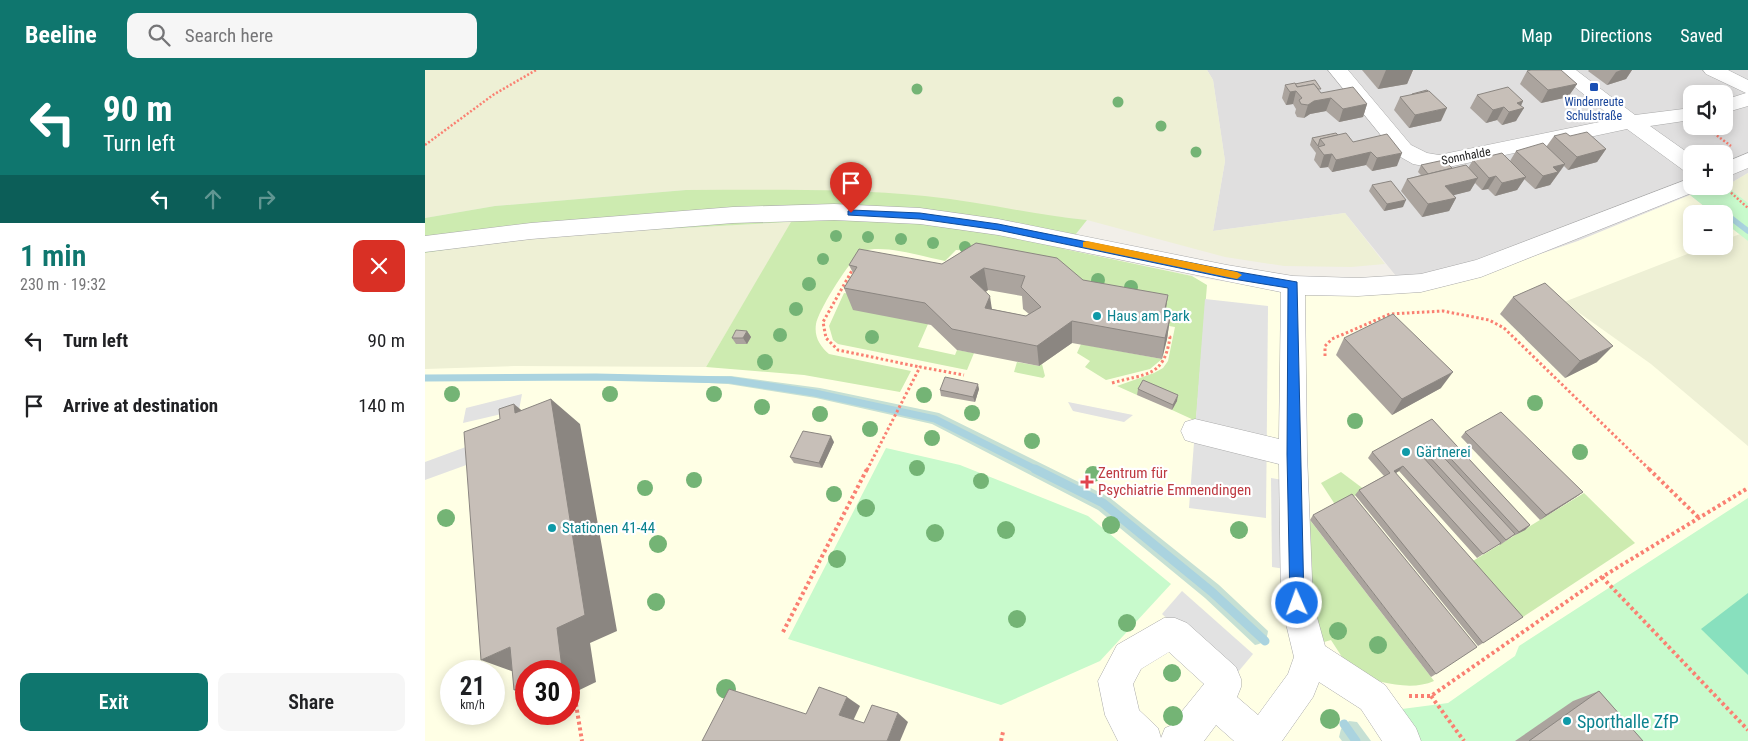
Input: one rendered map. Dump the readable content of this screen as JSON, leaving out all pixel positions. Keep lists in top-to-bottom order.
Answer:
{
  "streets": {
    "street": ["Sonnhalde"]
  },
  "places": {
    "transit": ["Windenreute Schulstraße"],
    "other": [
      "Haus am Park",
      "Gärtnerei",
      "Stationen 41-44",
      "Sporthalle ZfP"
    ],
    "health": ["Zentrum für Psychiatrie Emmendingen"]
  },
  "page": {
    "header": "Beeline",
    "search": "Search here",
    "nav": ["Map", "Directions", "Saved"],
    "turn": ["90 m", "Turn left"],
    "map_buttons": ["+", "−"],
    "heading": ["1 min", "230 m · 19:32"],
    "list": [
      {
        "name": "Turn left",
        "value": "90 m"
      },
      {
        "name": "Arrive at destination",
        "value": "140 m"
      }
    ],
    "speed": "21 km/h",
    "limit": "30",
    "buttons": ["Exit", "Share"]
  }
}
